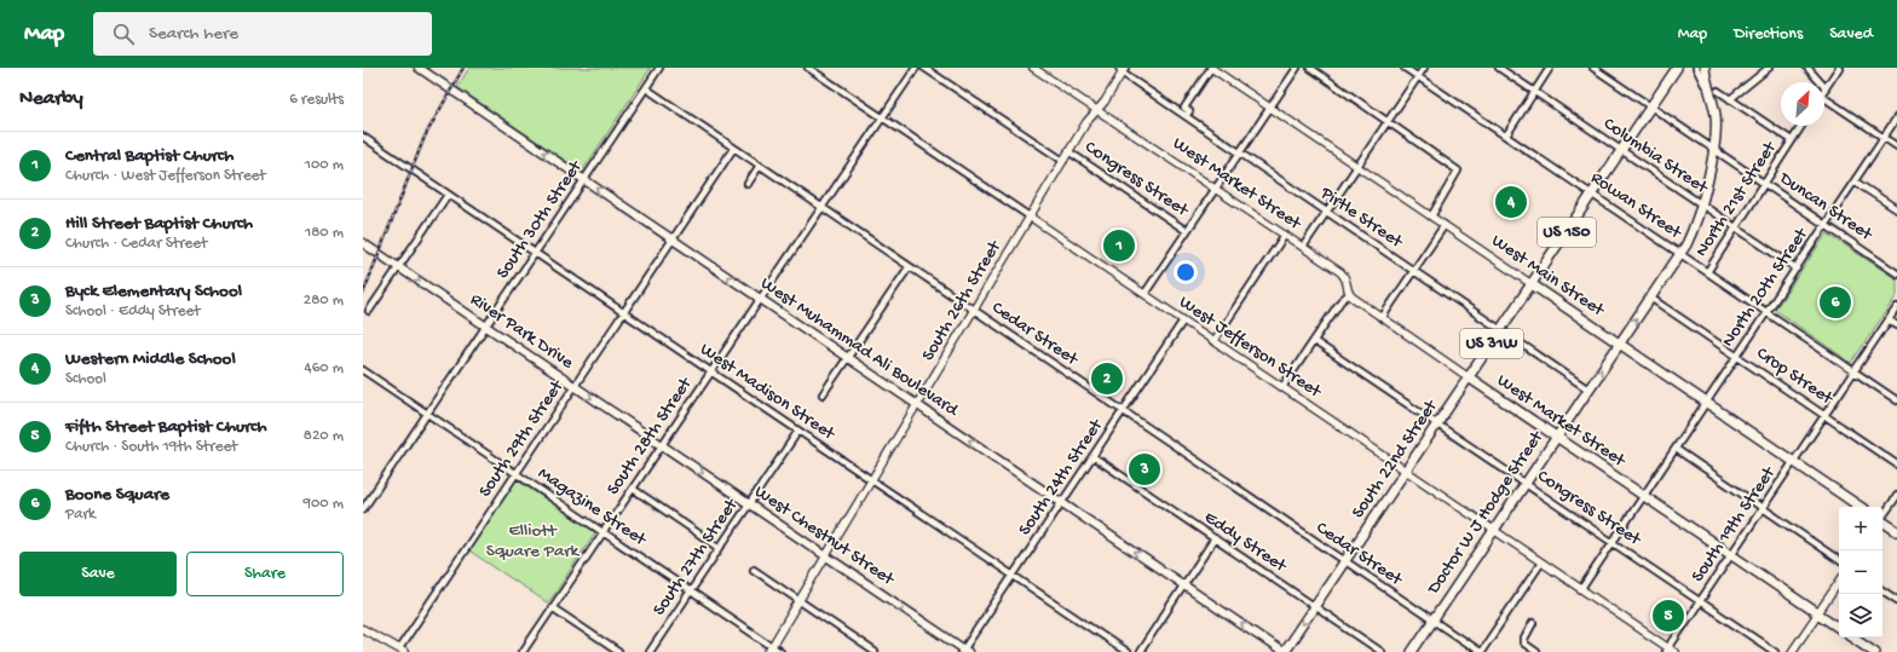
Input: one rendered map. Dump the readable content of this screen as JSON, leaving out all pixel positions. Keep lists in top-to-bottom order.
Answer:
{
  "streets": {
    "main road": [
      "West Market Street",
      "North 21st Street",
      "US 150",
      "West Main Street",
      "River Park Drive",
      "US 31W",
      "West Muhammad Ali Boulevard",
      "South 22nd Street",
      "Doctor W J Hodge Street",
      "West Chestnut Street"
    ],
    "street": [
      "Columbia Street",
      "Congress Street",
      "Rowan Street",
      "Duncan Street",
      "Pirtle Street",
      "South 30th Street",
      "North 20th Street",
      "South 26th Street",
      "Cedar Street",
      "West Jefferson Street",
      "Crop Street",
      "West Madison Street",
      "South 28th Street",
      "South 29th Street",
      "South 24th Street",
      "Magazine Street",
      "South 19th Street",
      "Eddy Street",
      "South 27th Street"
    ]
  },
  "crossings": [
    ["Columbia Street", "North 21st Street"],
    ["Columbia Street", "US 150"],
    ["Columbia Street", "North 20th Street"],
    ["Congress Street", "North 20th Street"],
    ["Congress Street", "South 26th Street"],
    ["Congress Street", "South 22nd Street"],
    ["Congress Street", "Doctor W J Hodge Street"],
    ["Congress Street", "South 19th Street"],
    ["West Market Street", "North 20th Street"],
    ["West Market Street", "South 26th Street"],
    ["West Market Street", "South 22nd Street"],
    ["West Market Street", "Doctor W J Hodge Street"],
    ["West Market Street", "South 19th Street"],
    ["North 21st Street", "Rowan Street"],
    ["North 21st Street", "Duncan Street"],
    ["North 21st Street", "West Main Street"],
    ["North 21st Street", "Crop Street"],
    ["North 21st Street", "Doctor W J Hodge Street"],
    ["Rowan Street", "US 150"],
    ["Rowan Street", "North 20th Street"],
    ["Rowan Street", "South 19th Street"],
    ["Duncan Street", "US 150"],
    ["Duncan Street", "North 20th Street"],
    ["Pirtle Street", "South 26th Street"],
    ["Pirtle Street", "South 22nd Street"],
    ["Pirtle Street", "Doctor W J Hodge Street"],
    ["South 30th Street", "River Park Drive"],
    ["South 30th Street", "Cedar Street"],
    ["South 30th Street", "West Muhammad Ali Boulevard"],
    ["South 30th Street", "West Madison Street"],
    ["South 30th Street", "Magazine Street"],
    ["US 150", "West Main Street"],
    ["US 150", "South 22nd Street"],
    ["West Main Street", "North 20th Street"],
    ["West Main Street", "South 22nd Street"],
    ["West Main Street", "Doctor W J Hodge Street"],
    ["West Main Street", "South 19th Street"],
    ["North 20th Street", "West Jefferson Street"],
    ["North 20th Street", "Crop Street"],
    ["South 26th Street", "Cedar Street"],
    ["South 26th Street", "West Muhammad Ali Boulevard"],
    ["South 26th Street", "West Jefferson Street"],
    ["South 26th Street", "West Madison Street"],
    ["South 26th Street", "Magazine Street"],
    ["South 26th Street", "West Chestnut Street"],
    ["River Park Drive", "South 28th Street"],
    ["River Park Drive", "South 29th Street"],
    ["River Park Drive", "West Chestnut Street"],
    ["Cedar Street", "South 28th Street"],
    ["Cedar Street", "South 29th Street"],
    ["Cedar Street", "South 22nd Street"],
    ["Cedar Street", "South 24th Street"],
    ["Cedar Street", "Doctor W J Hodge Street"],
    ["West Muhammad Ali Boulevard", "South 28th Street"],
    ["West Muhammad Ali Boulevard", "South 29th Street"],
    ["West Muhammad Ali Boulevard", "South 22nd Street"],
    ["West Muhammad Ali Boulevard", "South 24th Street"],
    ["West Jefferson Street", "South 28th Street"],
    ["West Jefferson Street", "South 22nd Street"],
    ["West Jefferson Street", "South 24th Street"],
    ["West Jefferson Street", "Doctor W J Hodge Street"],
    ["West Jefferson Street", "South 19th Street"],
    ["Crop Street", "South 19th Street"],
    ["West Madison Street", "South 28th Street"],
    ["West Madison Street", "South 29th Street"],
    ["West Madison Street", "South 24th Street"],
    ["West Madison Street", "South 27th Street"],
    ["South 28th Street", "Magazine Street"],
    ["South 28th Street", "West Chestnut Street"],
    ["South 29th Street", "Magazine Street"],
    ["South 22nd Street", "Eddy Street"],
    ["South 24th Street", "West Chestnut Street"],
    ["South 24th Street", "Eddy Street"],
    ["Magazine Street", "South 27th Street"],
    ["West Chestnut Street", "South 27th Street"]
  ],
  "one_way": ["River Park Drive", "West Muhammad Ali Boulevard", "West Chestnut Street"],
  "parks": ["Elliott Square Park"],
  "north": "top right",
  "page": {
    "header": "Map",
    "search": "Search here",
    "nav": ["Map", "Directions", "Saved"],
    "heading": ["Nearby", "6 results"],
    "list": [
      {
        "mark": "1",
        "name": "Central Baptist Church",
        "note": "Church · West Jefferson Street",
        "value": "100 m"
      },
      {
        "mark": "2",
        "name": "Hill Street Baptist Church",
        "note": "Church · Cedar Street",
        "value": "180 m"
      },
      {
        "mark": "3",
        "name": "Byck Elementary School",
        "note": "School · Eddy Street",
        "value": "280 m"
      },
      {
        "mark": "4",
        "name": "Western Middle School",
        "note": "School",
        "value": "460 m"
      },
      {
        "mark": "5",
        "name": "Fifth Street Baptist Church",
        "note": "Church · South 19th Street",
        "value": "820 m"
      },
      {
        "mark": "6",
        "name": "Boone Square",
        "note": "Park",
        "value": "900 m"
      }
    ],
    "pins": [
      "4",
      "1",
      "6",
      "2",
      "3",
      "5"
    ],
    "map_buttons": ["+", "−"],
    "buttons": ["Save", "Share"]
  }
}
